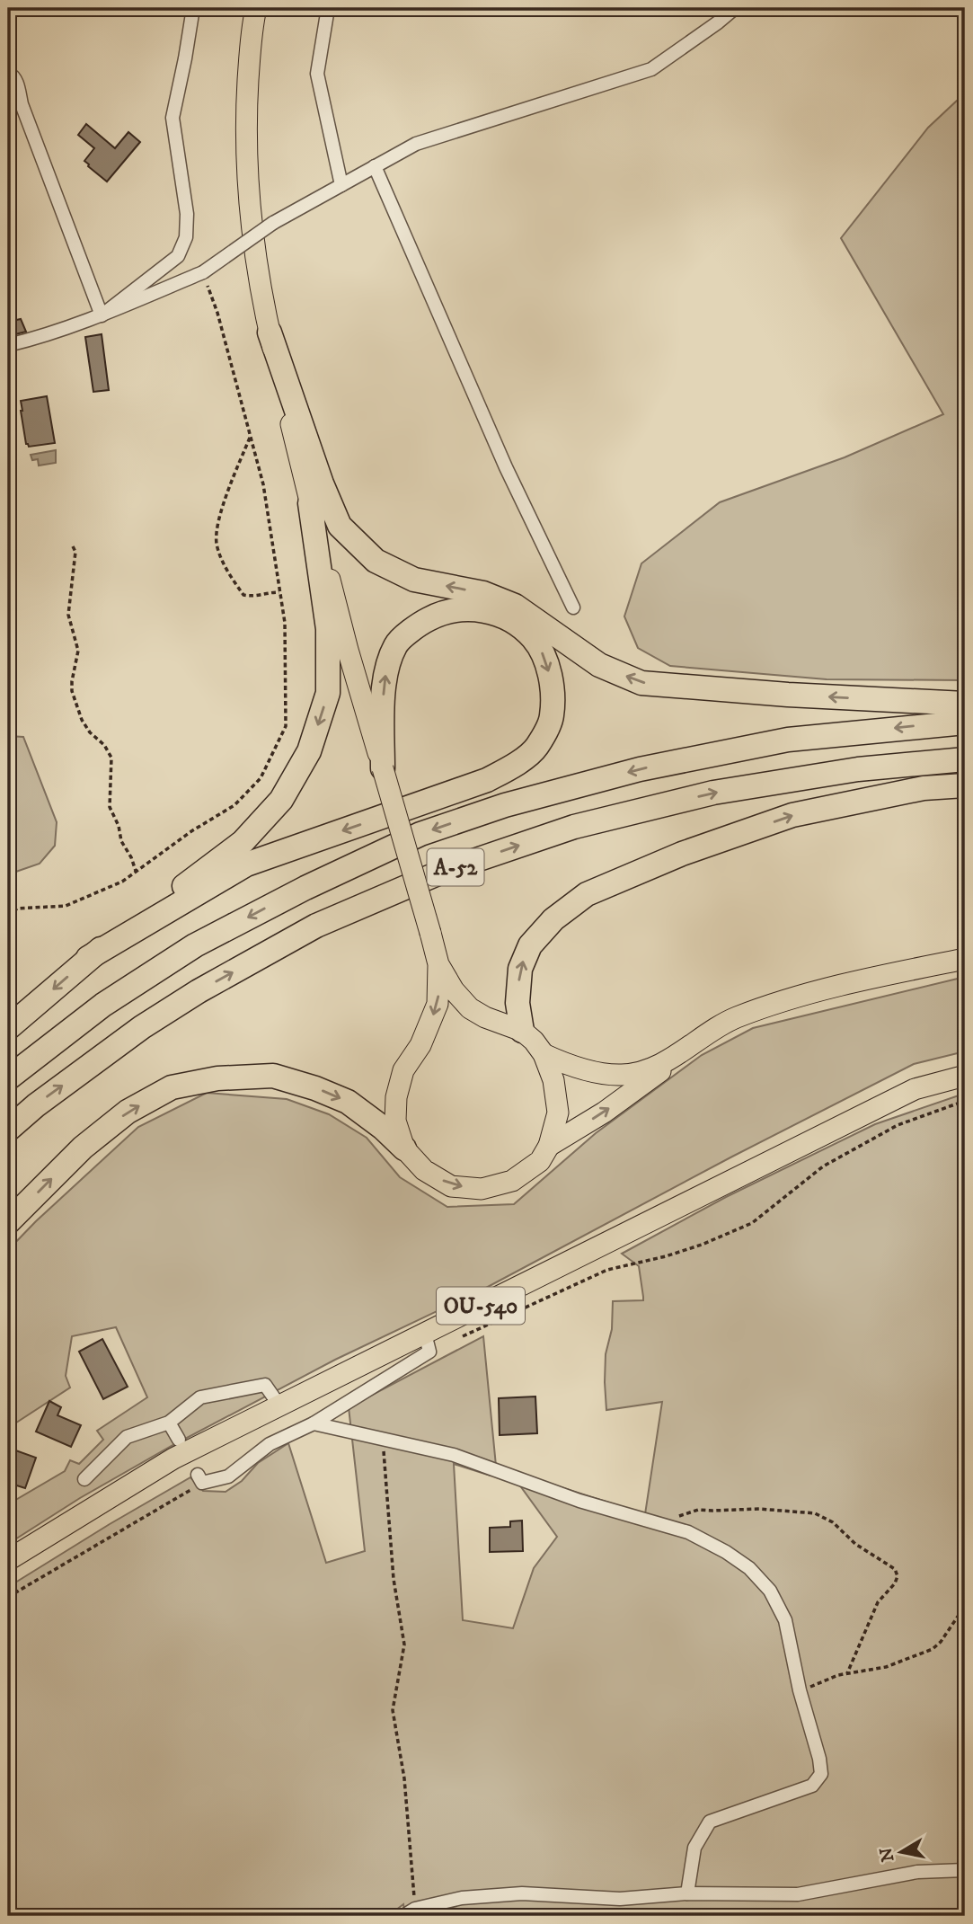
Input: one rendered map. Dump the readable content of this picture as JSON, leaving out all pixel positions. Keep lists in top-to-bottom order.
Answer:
{
  "streets": {
    "highway": ["A-52"],
    "main road": ["OU-540"]
  },
  "north": "left"
}
